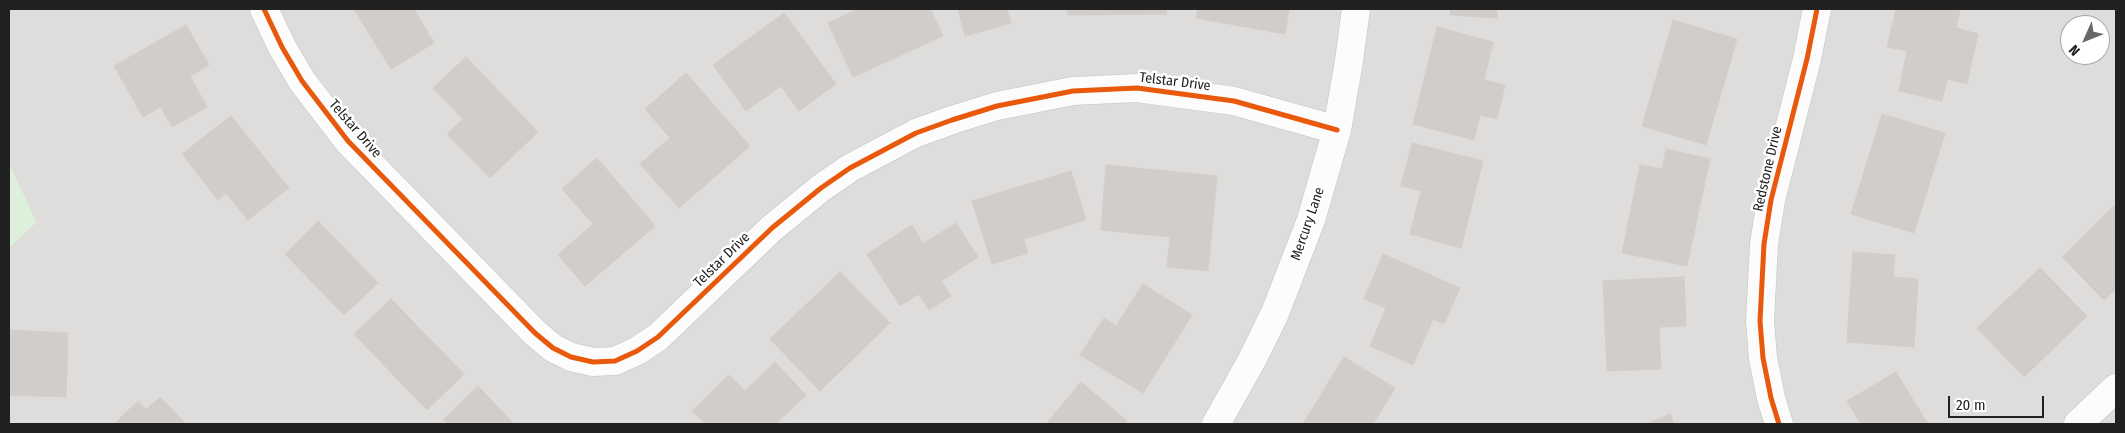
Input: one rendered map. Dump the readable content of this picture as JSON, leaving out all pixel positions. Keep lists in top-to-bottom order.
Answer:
{
  "streets": {
    "street": ["Telstar Drive", "Redstone Drive", "Mercury Lane"]
  },
  "crossings": [
    ["Telstar Drive", "Mercury Lane"]
  ],
  "scale_bar": "20 m",
  "north": "bottom left"
}
